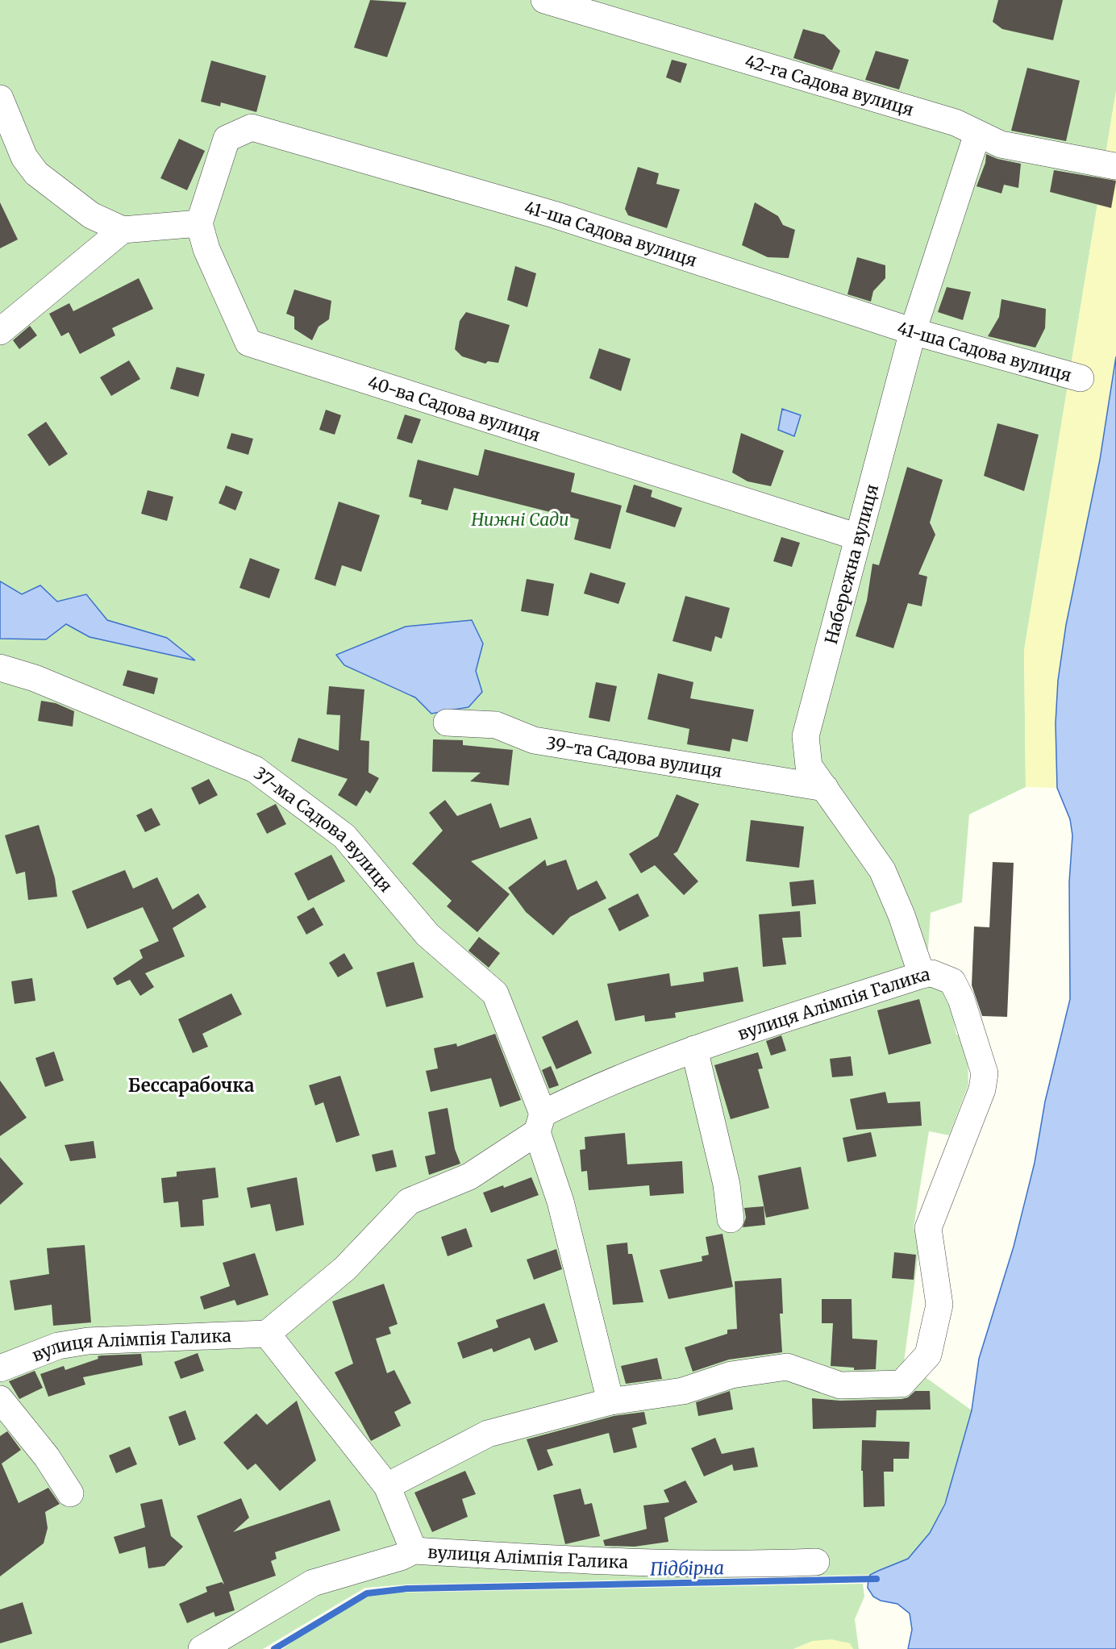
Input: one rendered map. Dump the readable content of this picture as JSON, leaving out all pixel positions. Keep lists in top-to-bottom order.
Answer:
{
  "streets": {
    "street": [
      "42-га Садова вулиця",
      "41-ша Садова вулиця",
      "40-ва Садова вулиця",
      "Набережна вулиця",
      "39-та Садова вулиця",
      "37-ма Садова вулиця",
      "вулиця Алімпія Галика"
    ]
  },
  "crossings": [
    ["42-га Садова вулиця", "Набережна вулиця"],
    ["41-ша Садова вулиця", "40-ва Садова вулиця"],
    ["41-ша Садова вулиця", "Набережна вулиця"],
    ["40-ва Садова вулиця", "Набережна вулиця"],
    ["Набережна вулиця", "39-та Садова вулиця"],
    ["Набережна вулиця", "вулиця Алімпія Галика"],
    ["37-ма Садова вулиця", "вулиця Алімпія Галика"]
  ],
  "districts": ["Бессарабочка"],
  "water": ["Підбірна"],
  "parks": ["Нижні Сади"]
}
